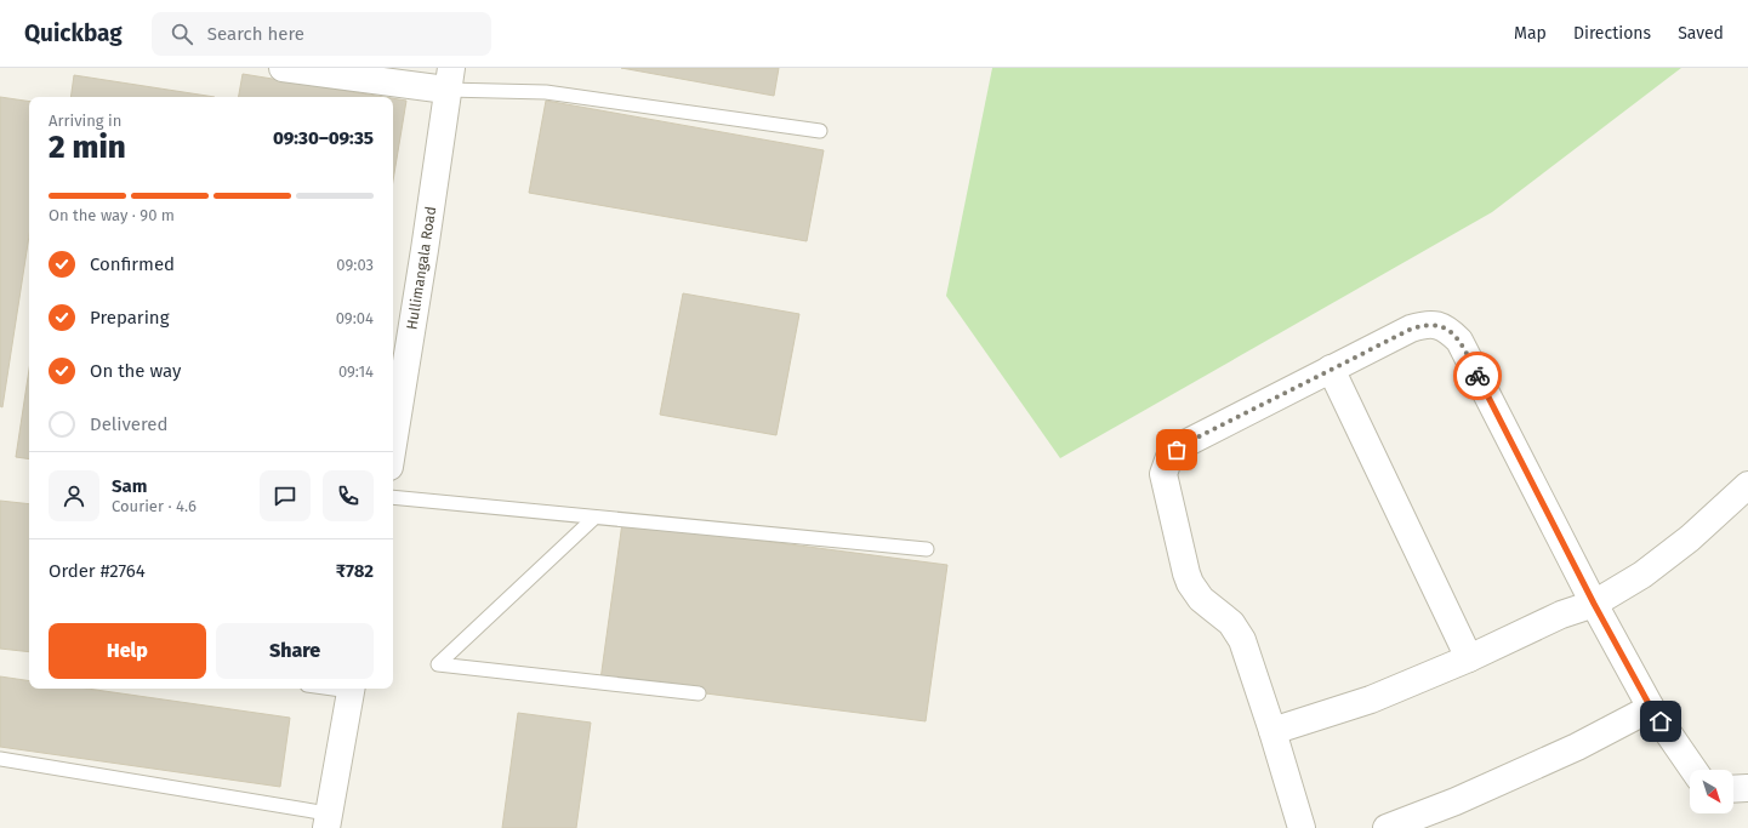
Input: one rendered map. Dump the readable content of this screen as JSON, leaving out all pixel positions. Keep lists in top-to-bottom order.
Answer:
{
  "streets": {
    "street": ["Hullimangala Road"]
  },
  "north": "bottom right",
  "page": {
    "header": "Quickbag",
    "search": "Search here",
    "nav": ["Map", "Directions", "Saved"],
    "heading": ["2 min", "Arriving in", "09:30–09:35"],
    "panel": [
      "Sam",
      "Courier · 4.6",
      "Order #2764",
      "₹782"
    ],
    "bar": "On the way · 90 m",
    "list": [
      ["Confirmed", "09:03"],
      ["Preparing", "09:04"],
      ["On the way", "09:14"],
      "Delivered"
    ],
    "buttons": ["Help", "Share"]
  }
}
